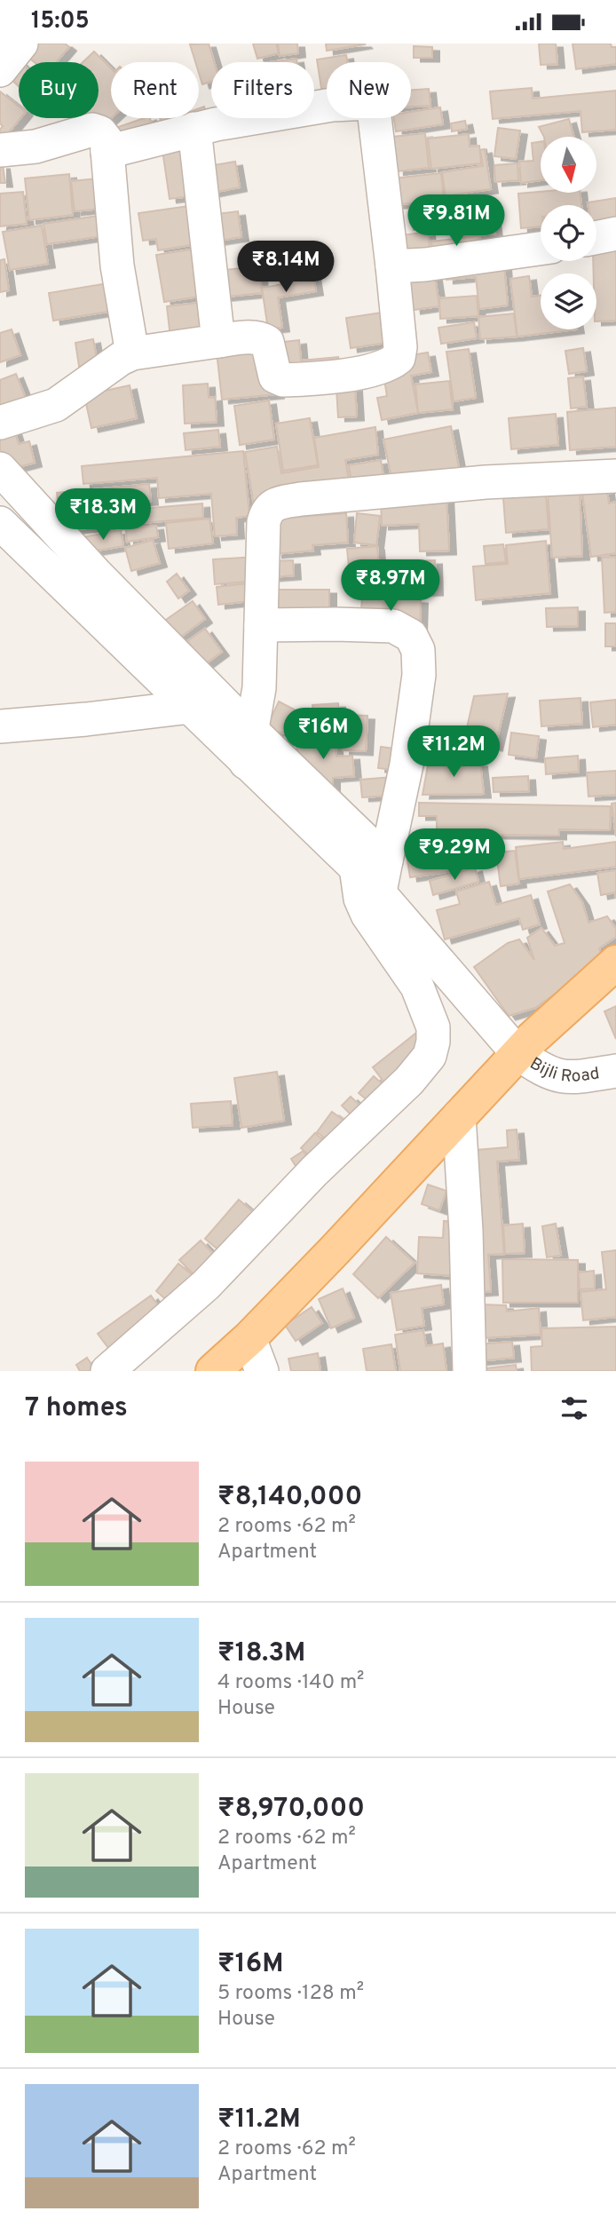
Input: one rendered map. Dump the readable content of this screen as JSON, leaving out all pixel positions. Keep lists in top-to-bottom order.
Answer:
{
  "streets": {
    "street": ["Bijli Road"]
  },
  "north": "bottom",
  "page": {
    "status": "15:05",
    "chip": [
      "Buy",
      "Rent",
      "Filters",
      "New"
    ],
    "price": [
      "₹9.81M",
      "₹8.14M",
      "₹18.3M",
      "₹8.97M",
      "₹16M",
      "₹11.2M",
      "₹9.29M"
    ],
    "heading": "7 homes",
    "list": [
      {
        "name": "₹8,140,000",
        "note": "2 rooms · 62 m² · Apartment"
      },
      {
        "name": "₹18.3M",
        "note": "4 rooms · 140 m² · House"
      },
      {
        "name": "₹8,970,000",
        "note": "2 rooms · 62 m² · Apartment"
      },
      {
        "name": "₹16M",
        "note": "5 rooms · 128 m² · House"
      },
      {
        "name": "₹11.2M",
        "note": "2 rooms · 62 m² · Apartment"
      }
    ]
  }
}
